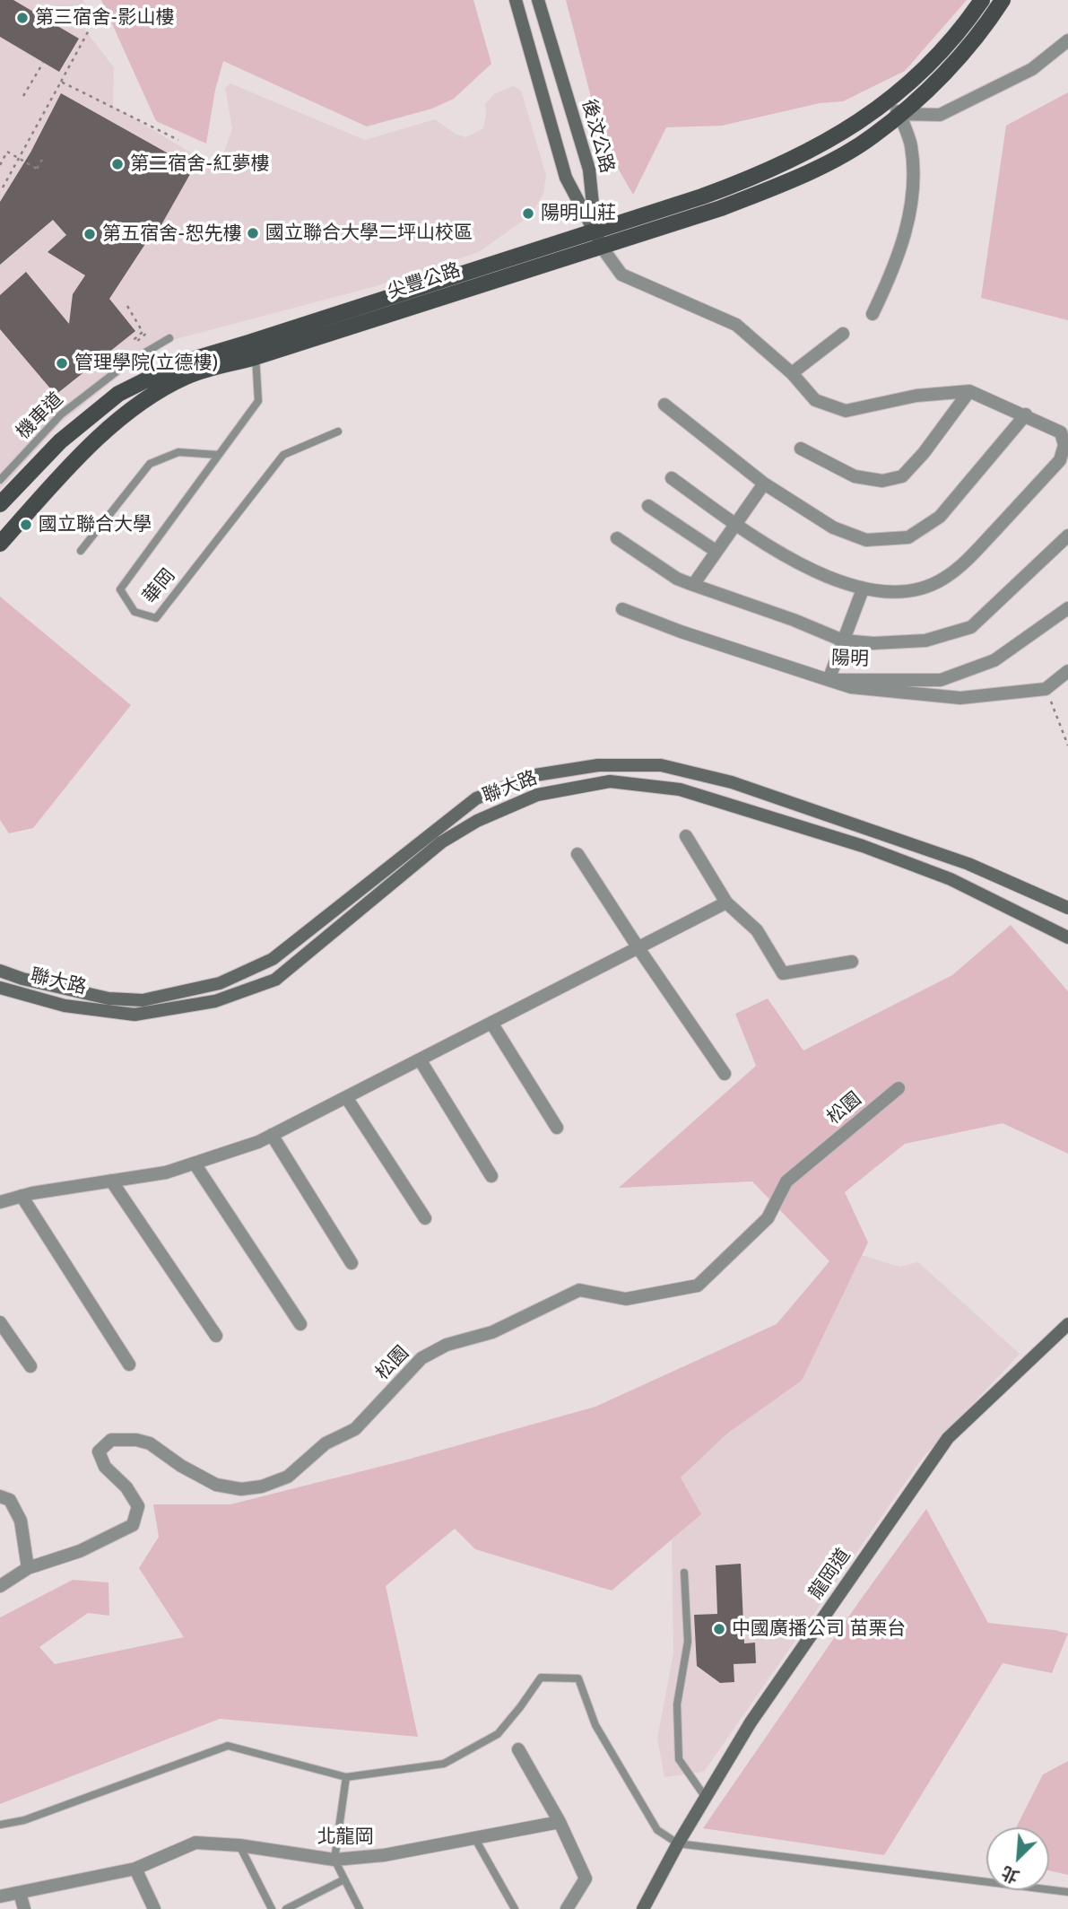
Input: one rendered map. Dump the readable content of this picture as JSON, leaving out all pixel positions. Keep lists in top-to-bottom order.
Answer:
{
  "streets": {
    "main road": ["尖豐公路"],
    "street": [
      "後汶公路",
      "陽明",
      "聯大路",
      "松園",
      "龍岡道",
      "北龍岡"
    ],
    "lane": ["機車道", "華岡"]
  },
  "crossings": [
    ["後汶公路", "尖豐公路"],
    ["尖豐公路", "華岡"]
  ],
  "places": [
    "第三宿舍-影山樓",
    "第二宿舍-紅夢樓",
    "陽明山莊",
    "國立聯合大學二坪山校區",
    "第五宿舍-恕先樓",
    "管理學院(立德樓)",
    "國立聯合大學",
    "中國廣播公司 苗栗台"
  ],
  "north": "bottom left"
}
